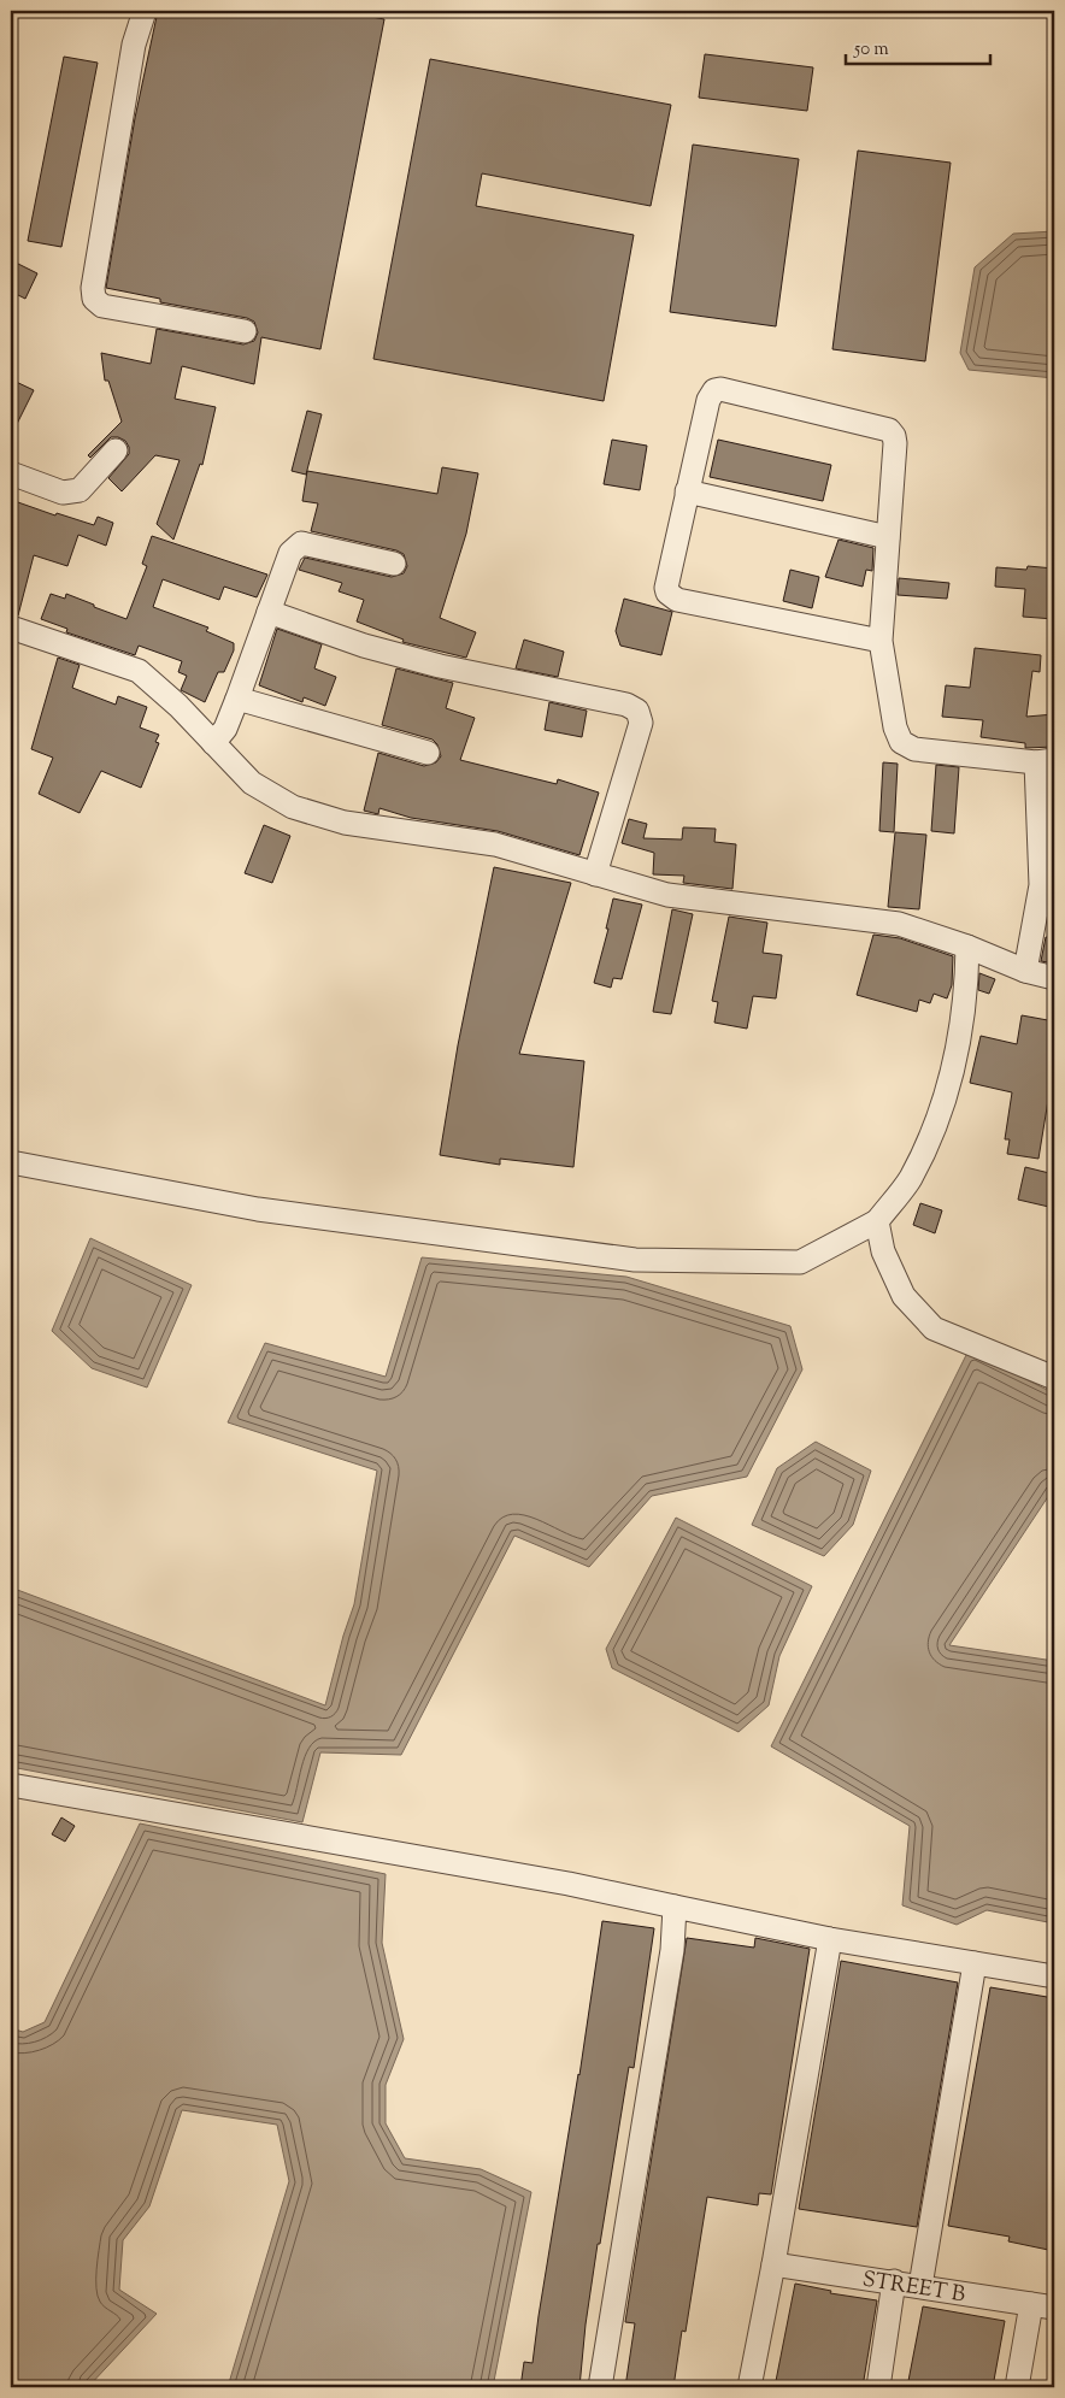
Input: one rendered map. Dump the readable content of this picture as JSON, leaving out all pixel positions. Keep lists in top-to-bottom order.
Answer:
{
  "streets": {
    "street": ["STREET B"]
  },
  "scale_bar": "50 m"
}
